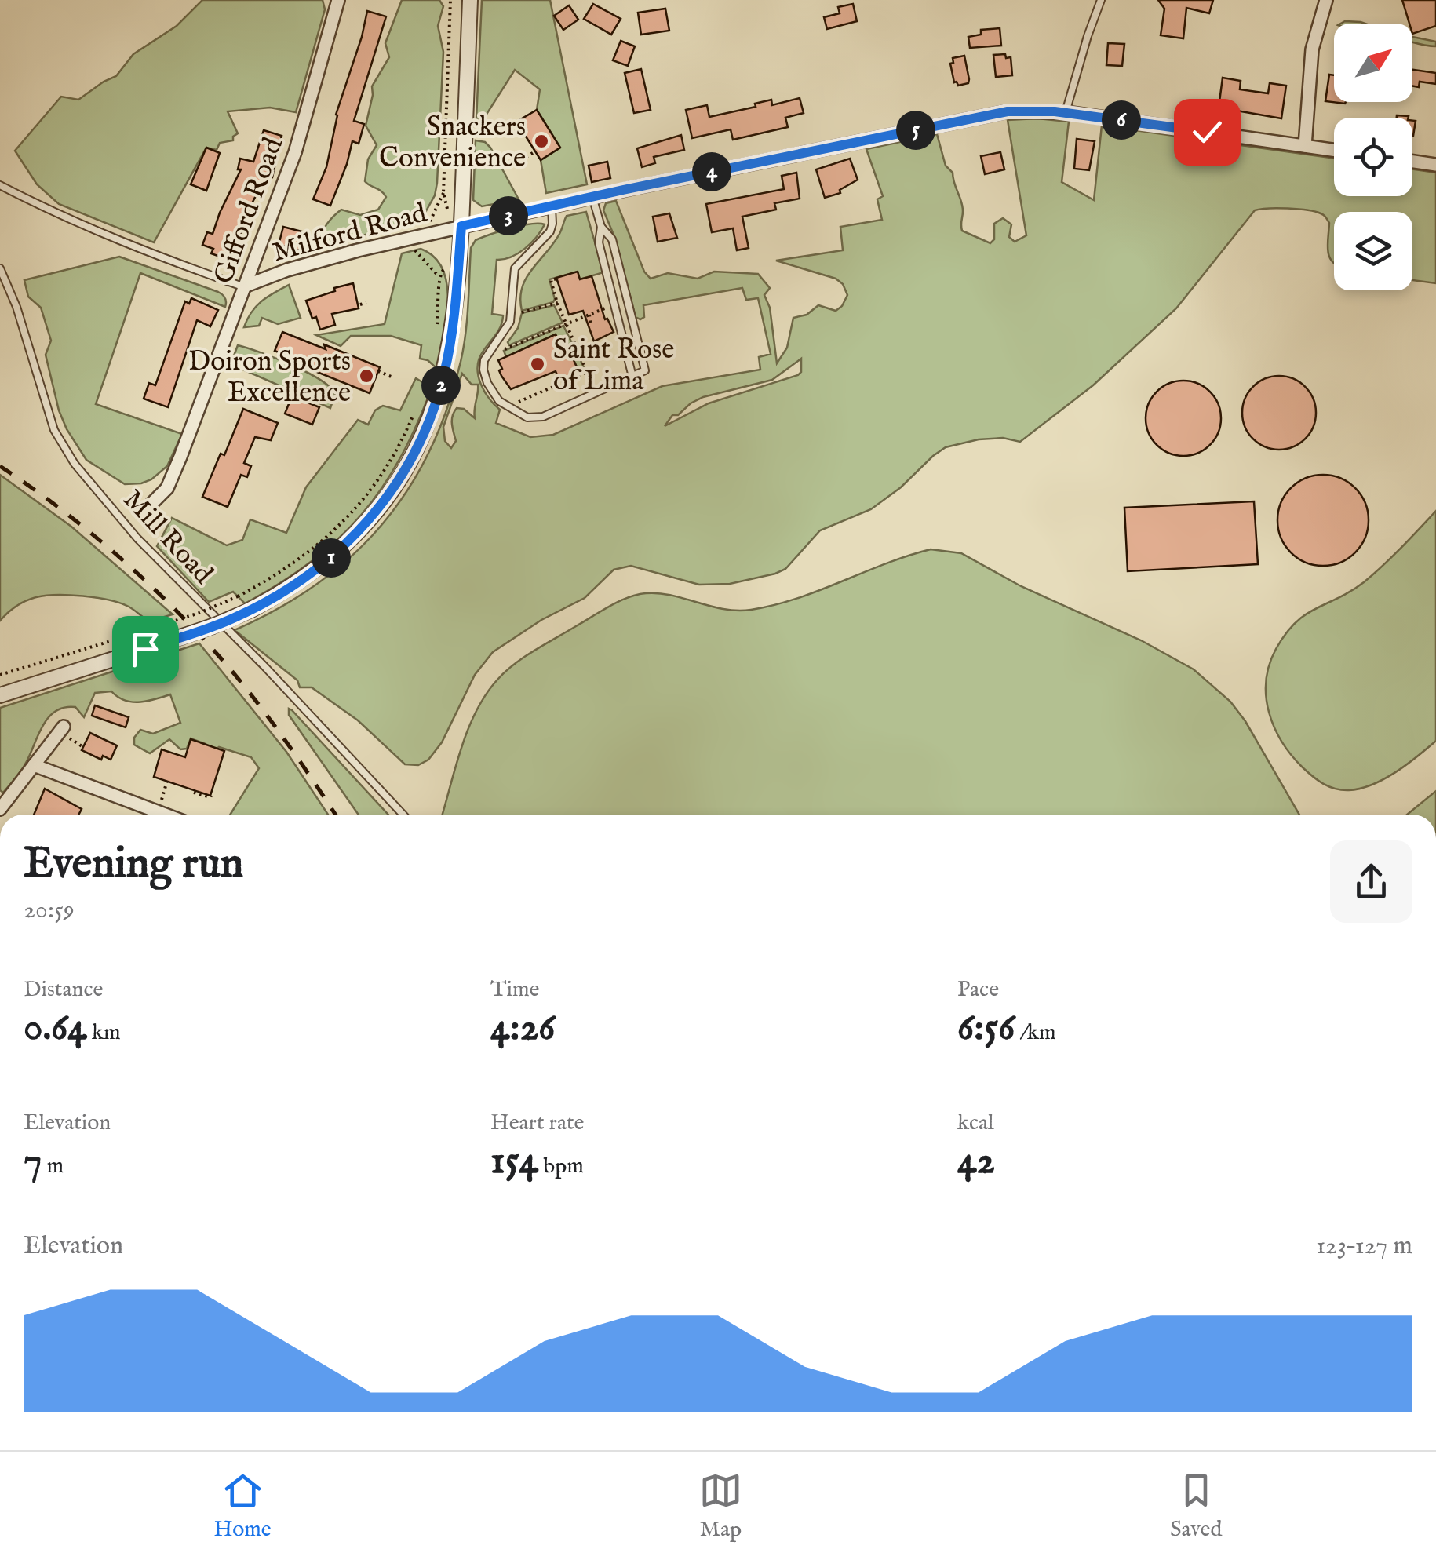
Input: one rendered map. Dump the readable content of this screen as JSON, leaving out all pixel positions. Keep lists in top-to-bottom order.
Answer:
{
  "streets": {
    "street": ["Gifford Road", "Milford Road"],
    "lane": ["Mill Road"]
  },
  "crossings": [
    ["Gifford Road", "Milford Road"]
  ],
  "places": ["Snackers Convenience", "Saint Rose of Lima", "Doiron Sports Excellence"],
  "north": "top right",
  "page": {
    "pins": [
      "6",
      "5",
      "4",
      "3",
      "2",
      "1"
    ],
    "heading": ["Evening run", "20:59"],
    "stats": [
      ["Distance", "0.64 km"],
      ["Time", "4:26"],
      ["Pace", "6:56 /km"],
      ["Elevation", "7 m"],
      ["Heart rate", "154 bpm"],
      ["kcal", "42"]
    ],
    "chart": ["Elevation", "123–127 m"],
    "tabs": ["Home", "Map", "Saved"]
  }
}
